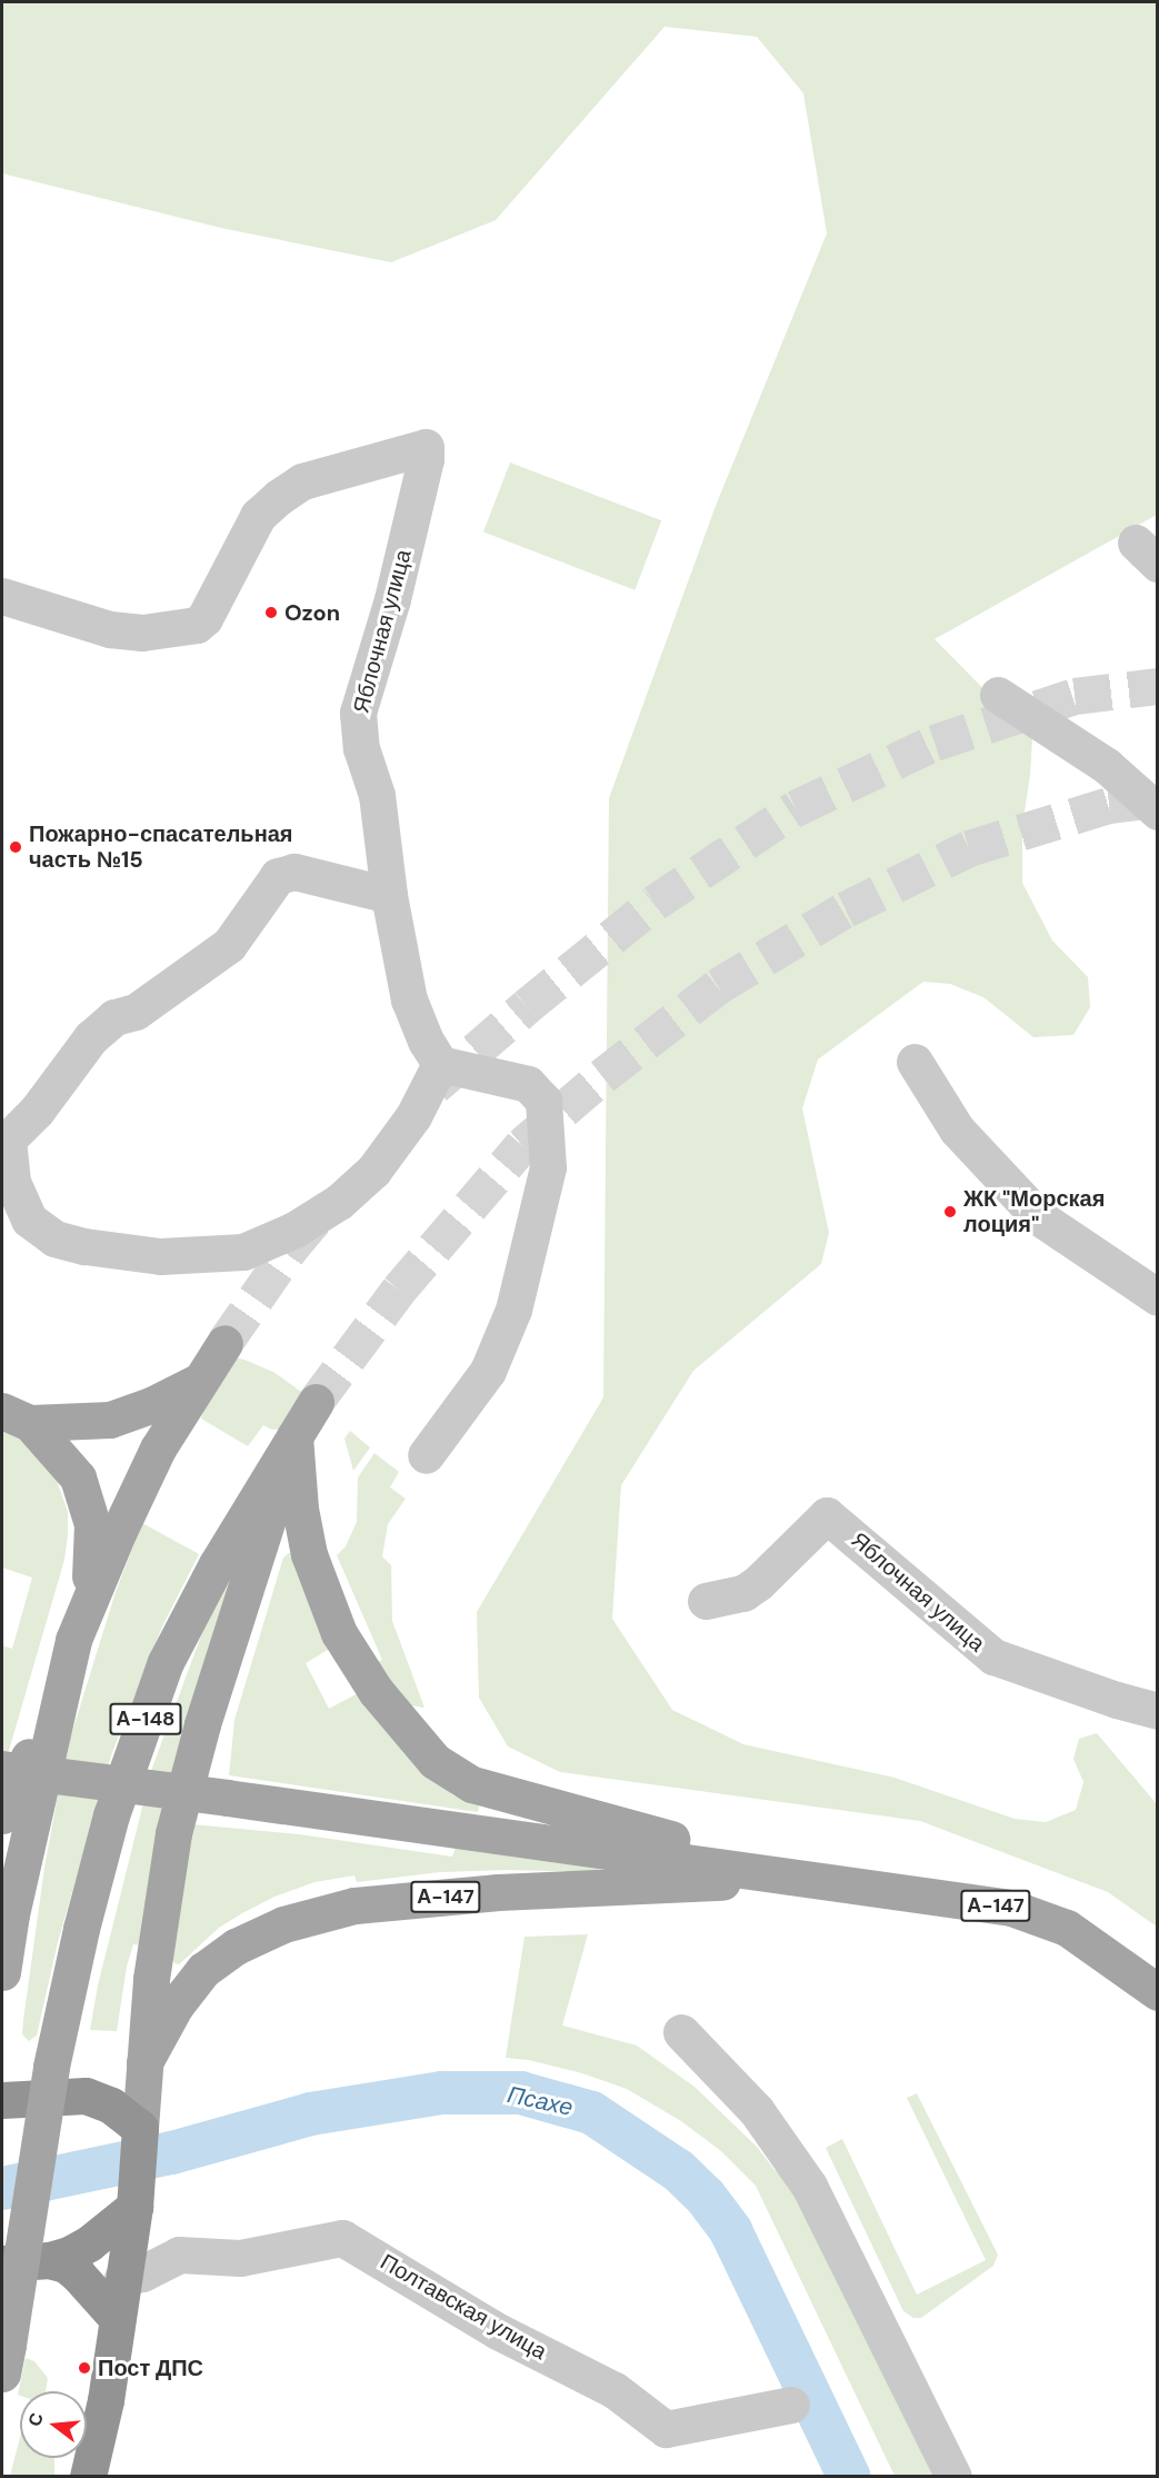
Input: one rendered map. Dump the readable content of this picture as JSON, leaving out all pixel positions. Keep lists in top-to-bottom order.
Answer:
{
  "streets": {
    "highway": ["А-147"],
    "main road": ["А-148"],
    "street": ["Яблочная улица", "Полтавская улица"]
  },
  "crossings": [
    ["А-148", "А-147"],
    ["А-147", "Полтавская улица"]
  ],
  "water": ["Псахе"],
  "places": [
    "Ozon",
    "Пожарно-спасательная часть №15",
    "ЖК \"Морская лоция\"",
    "Пост ДПС"
  ],
  "north": "left"
}
